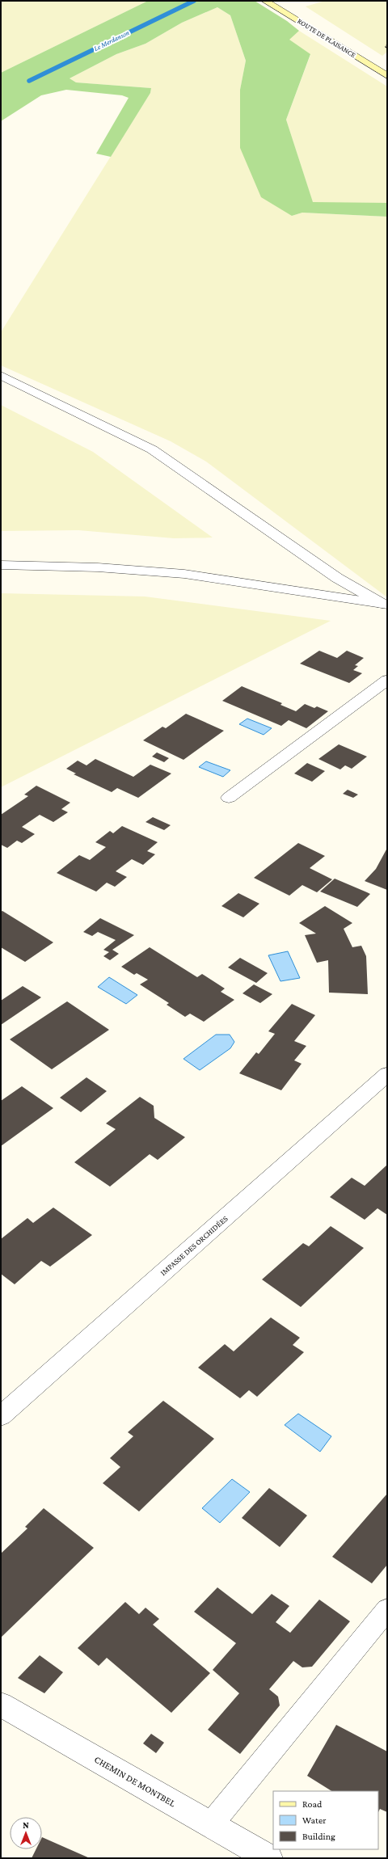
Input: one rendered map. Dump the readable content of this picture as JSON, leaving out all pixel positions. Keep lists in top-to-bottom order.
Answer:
{
  "streets": {
    "main road": ["ROUTE DE PLAISANCE"],
    "street": ["IMPASSE DES ORCHIDÉES", "CHEMIN DE MONTBEL"]
  },
  "water": ["Le Merdanson"],
  "legend": ["Road", "Water", "Building"],
  "north": "top"
}
